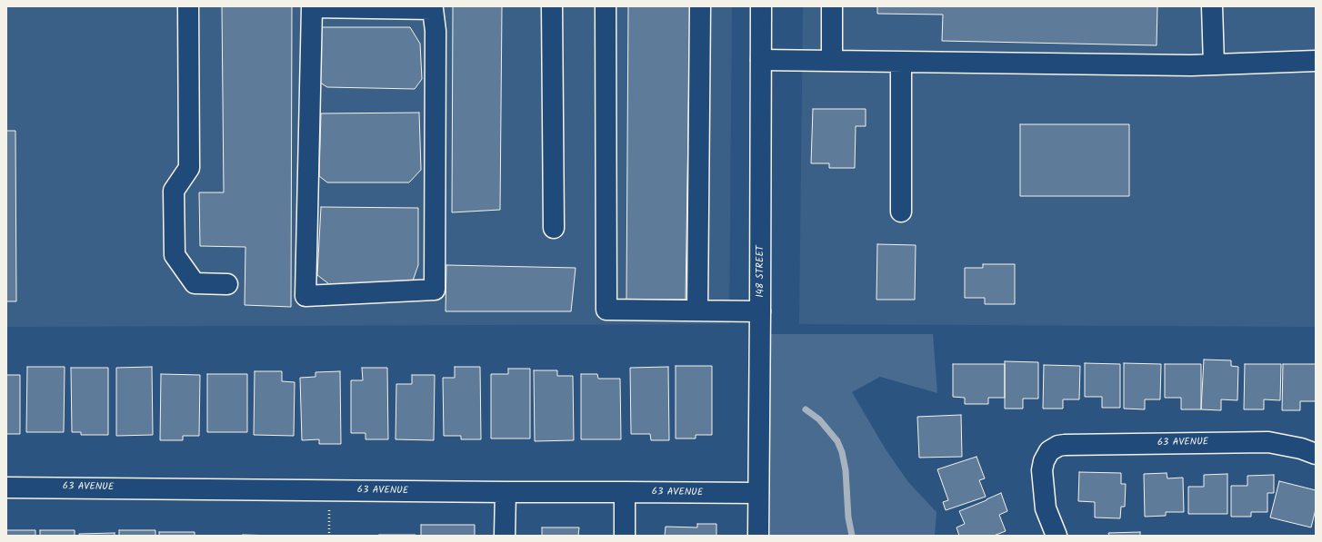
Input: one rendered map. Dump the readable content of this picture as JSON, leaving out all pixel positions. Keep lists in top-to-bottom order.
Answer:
{
  "streets": {
    "street": ["148 STREET", "63 AVENUE"]
  },
  "crossings": [
    ["148 STREET", "63 AVENUE"]
  ]
}
